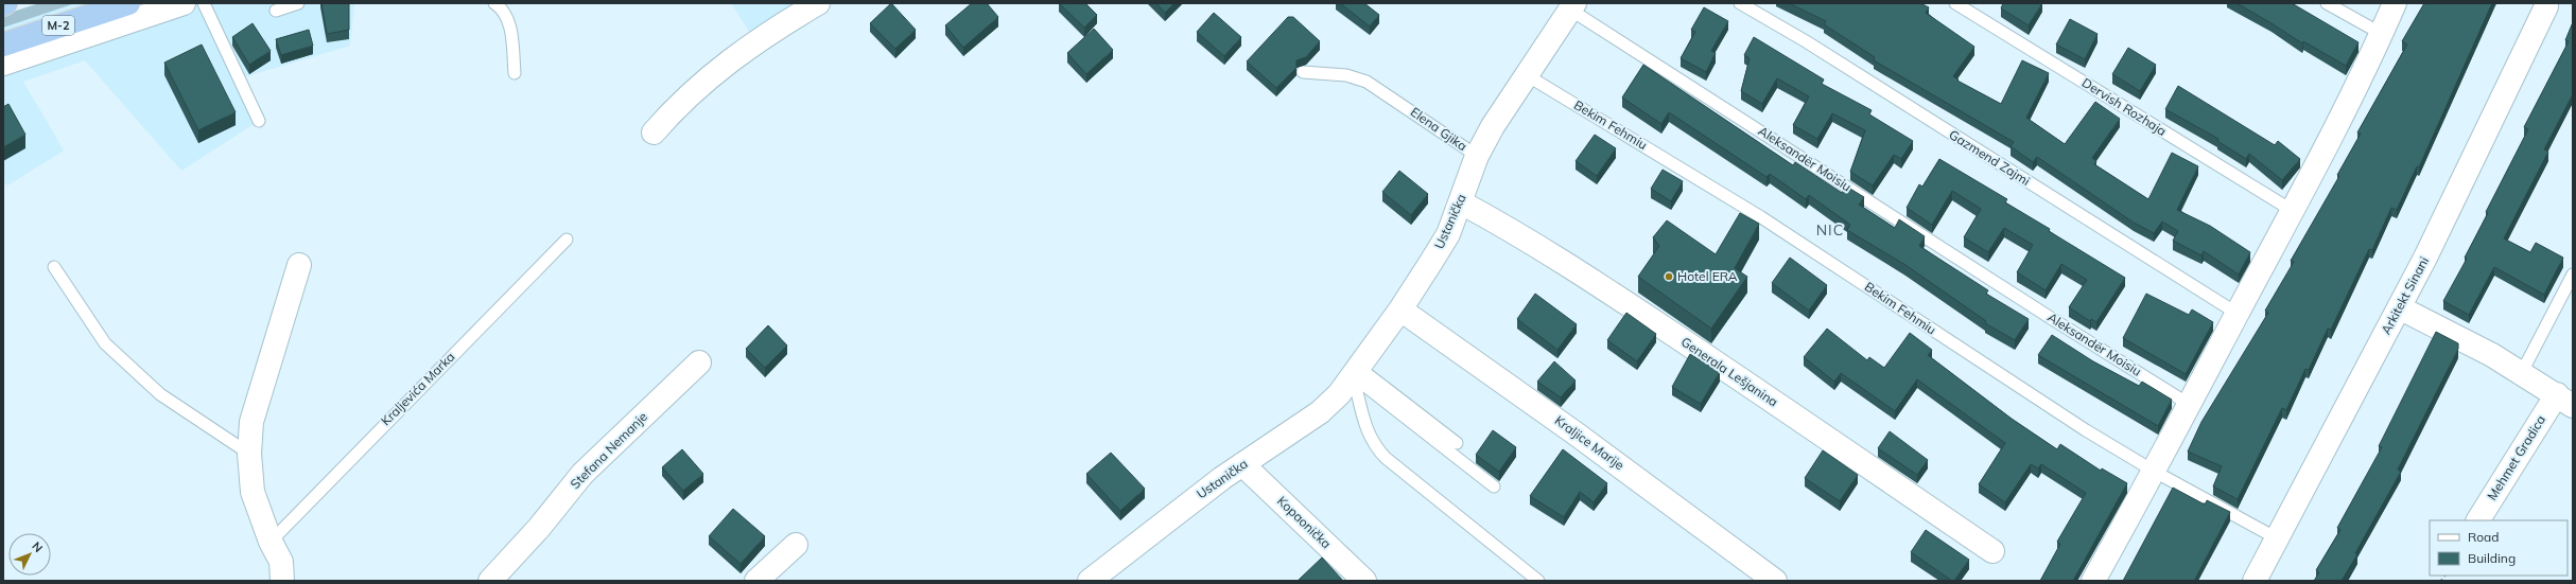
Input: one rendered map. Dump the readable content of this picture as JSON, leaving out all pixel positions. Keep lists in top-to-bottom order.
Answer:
{
  "streets": {
    "highway": ["M-2"],
    "street": [
      "Elena Gjika",
      "Ustanička",
      "Arkitekt Sinani",
      "Generala Lešjanina",
      "Kraljice Marije",
      "Stefana Nemanje",
      "Mehmet Gradica",
      "Kopaonička"
    ],
    "lane": [
      "Dervish Rozhaja",
      "Bekim Fehmiu",
      "Gazmend Zajmi",
      "Aleksandër Moisiu",
      "Kraljevića Marka"
    ]
  },
  "crossings": [
    ["Bekim Fehmiu", "Elena Gjika"],
    ["Bekim Fehmiu", "Arkitekt Sinani"],
    ["Elena Gjika", "Aleksandër Moisiu"],
    ["Elena Gjika", "Ustanička"],
    ["Ustanička", "Generala Lešjanina"],
    ["Ustanička", "Kraljice Marije"],
    ["Ustanička", "Kopaonička"],
    ["Arkitekt Sinani", "Mehmet Gradica"]
  ],
  "districts": ["NIC"],
  "places": ["Hotel ERA"],
  "legend": ["Road", "Building"],
  "north": "top right"
}
